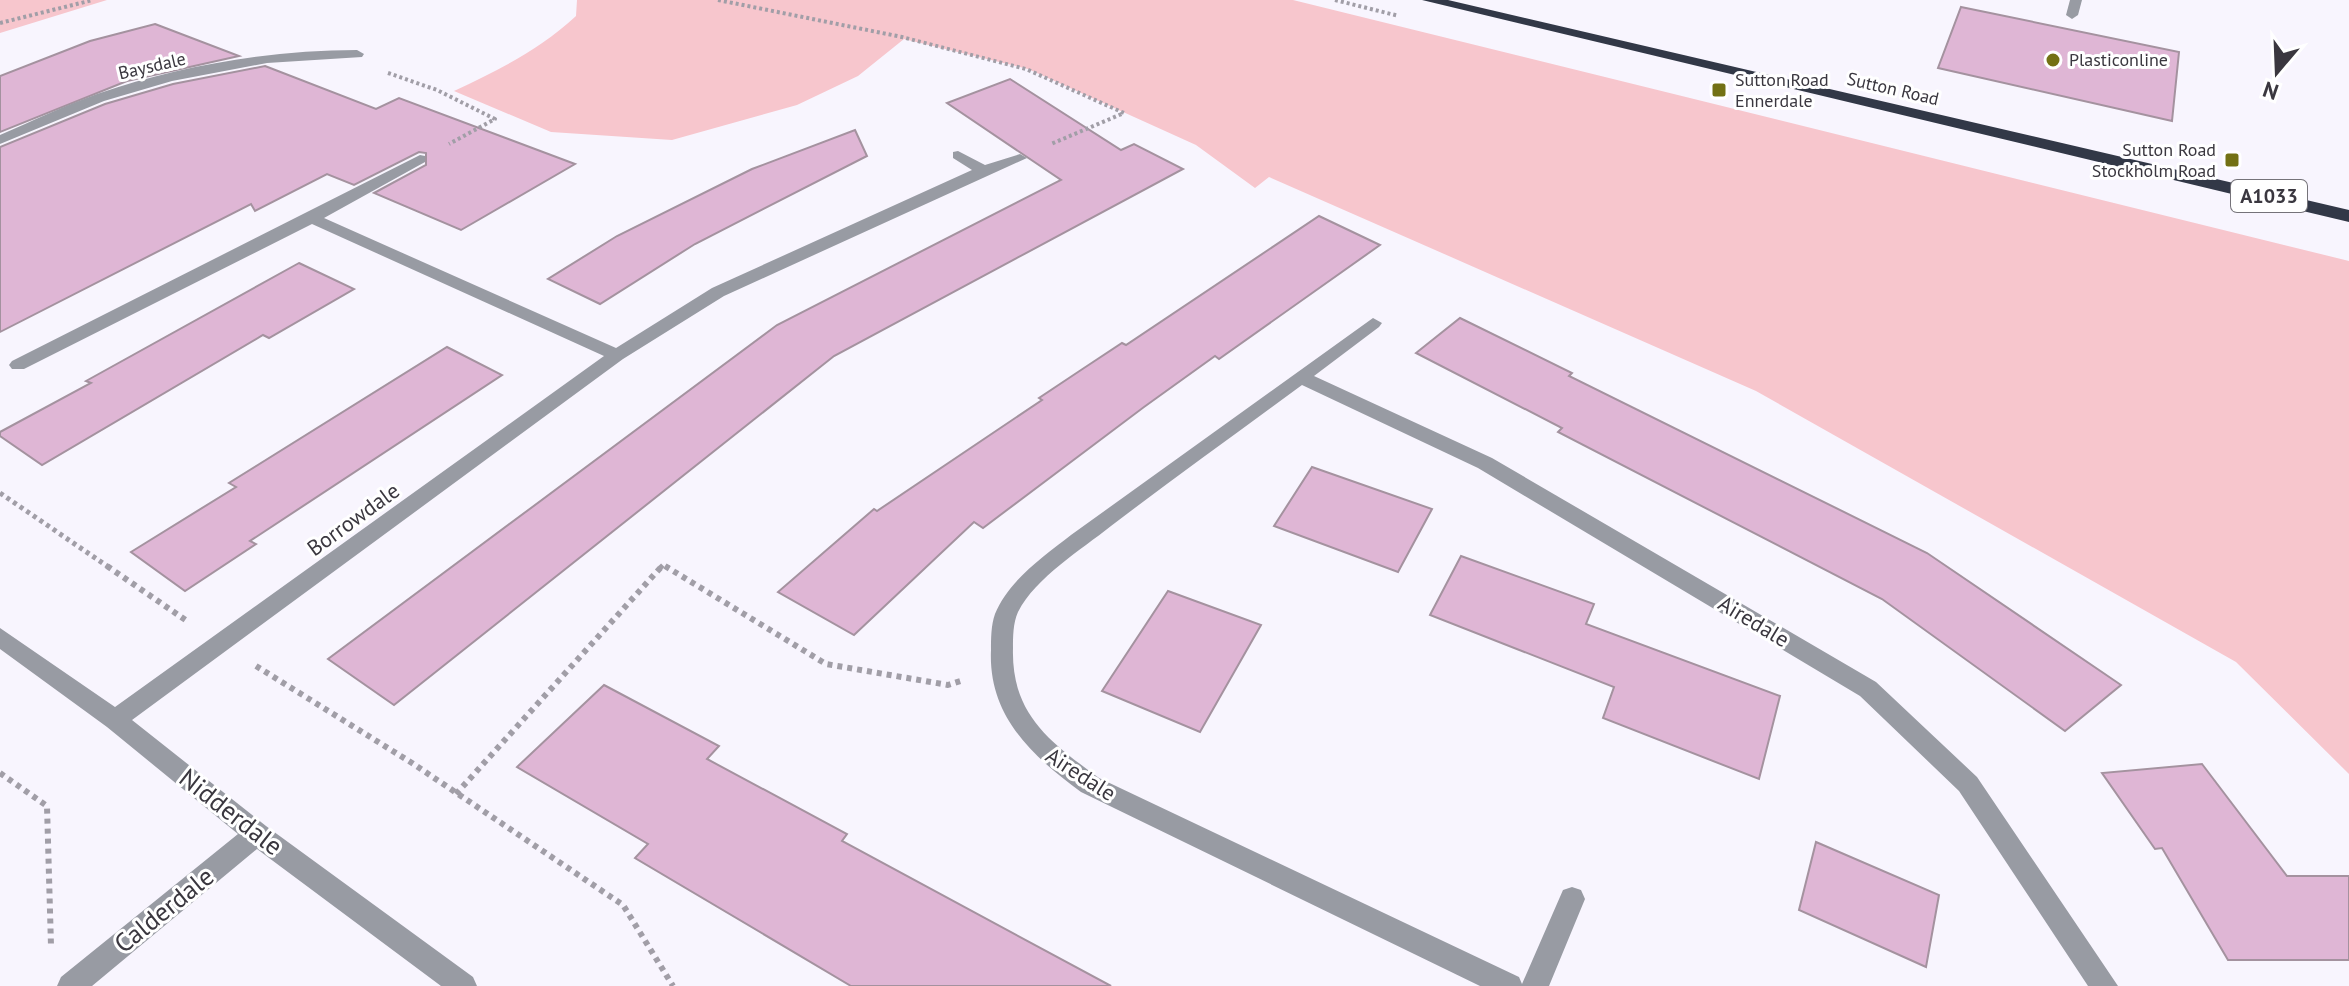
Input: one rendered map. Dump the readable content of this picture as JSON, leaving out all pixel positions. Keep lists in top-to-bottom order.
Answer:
{
  "streets": {
    "highway": ["Sutton Road", "A1033"],
    "street": [
      "Baysdale",
      "Borrowdale",
      "Airedale",
      "Nidderdale",
      "Calderdale"
    ]
  },
  "crossings": [
    ["Borrowdale", "Nidderdale"],
    ["Nidderdale", "Calderdale"]
  ],
  "places": {
    "other": ["Plasticonline"],
    "transit": ["Sutton Road Ennerdale", "Sutton Road Stockholm Road"]
  },
  "north": "bottom"
}
